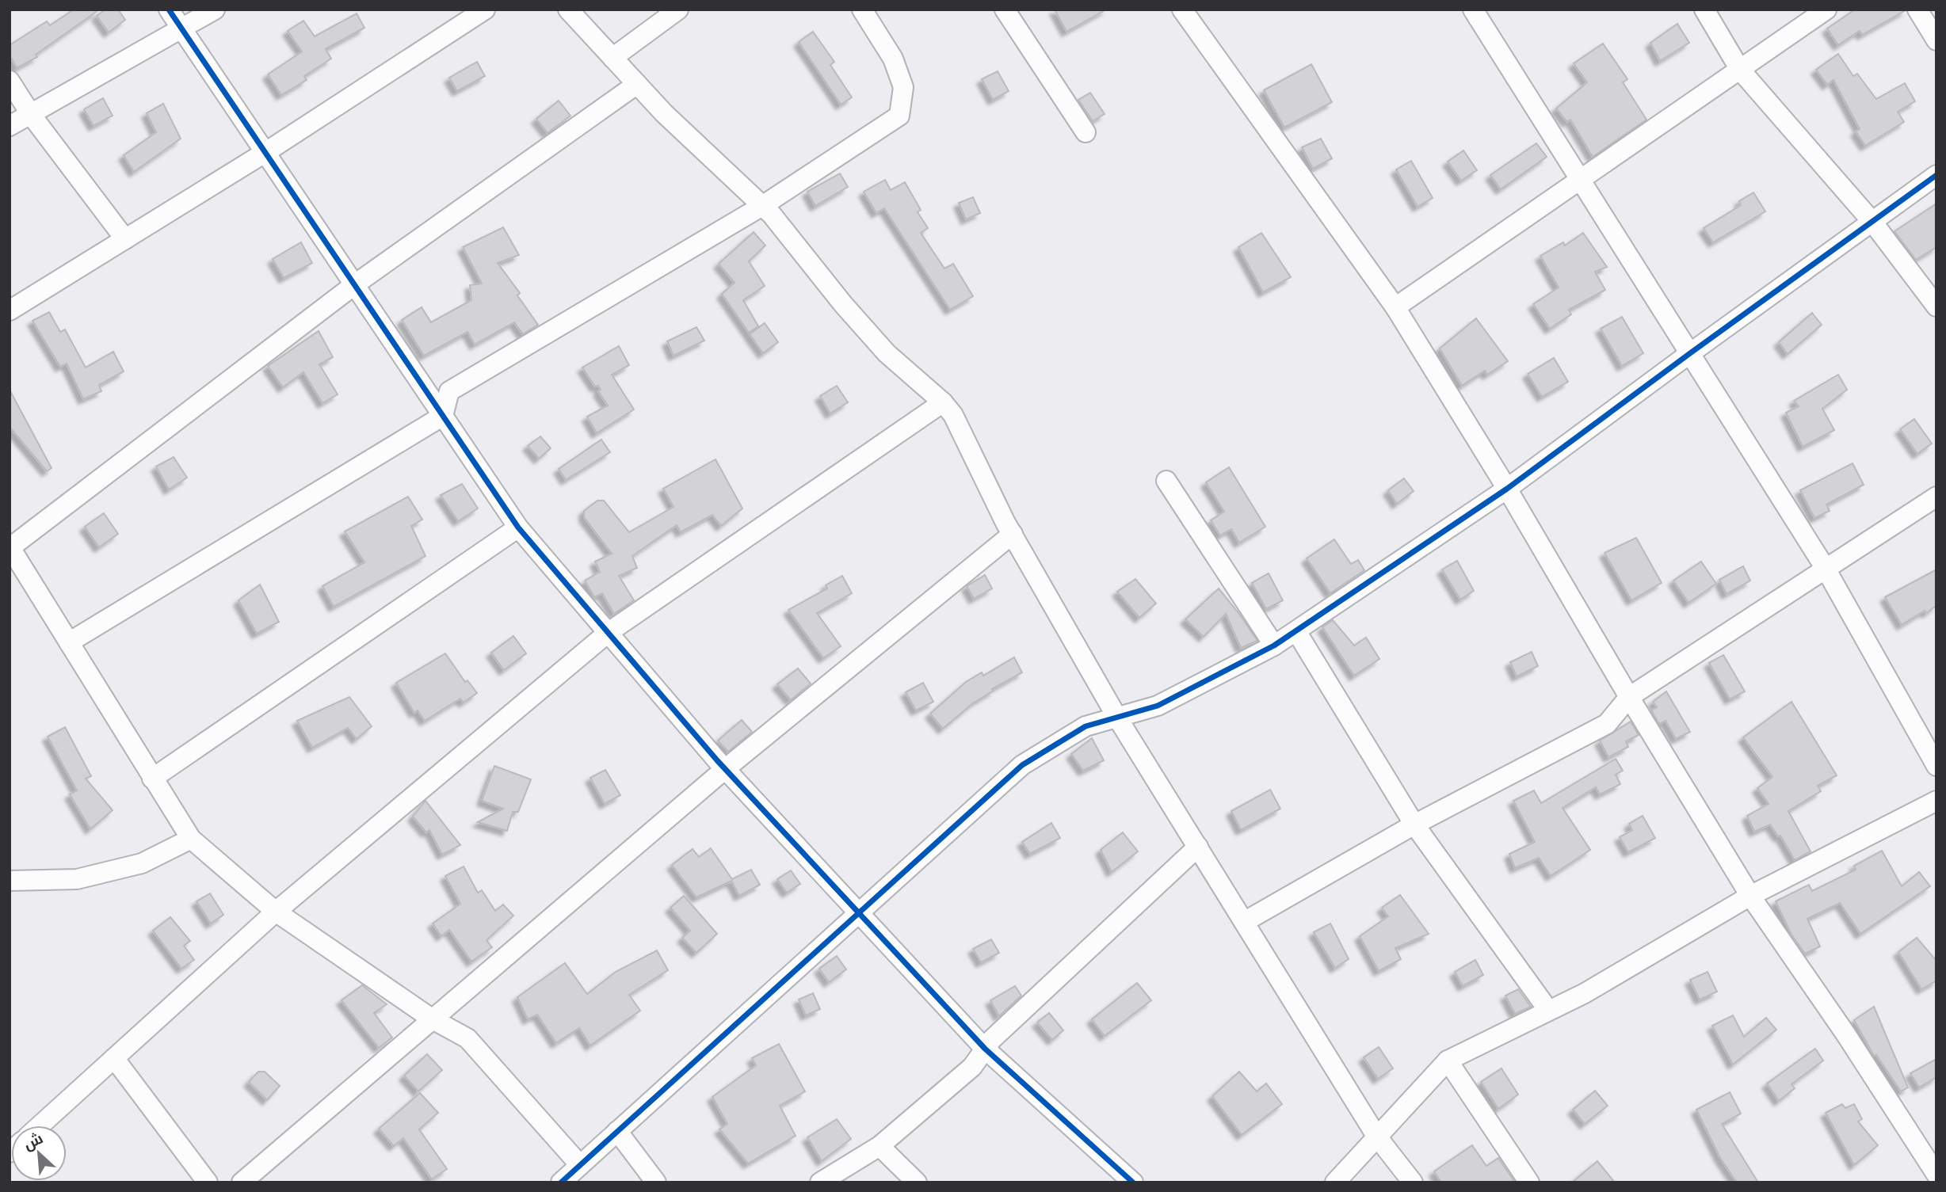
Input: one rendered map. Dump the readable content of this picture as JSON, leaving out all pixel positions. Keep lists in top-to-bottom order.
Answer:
{
  "north": "top left"
}
